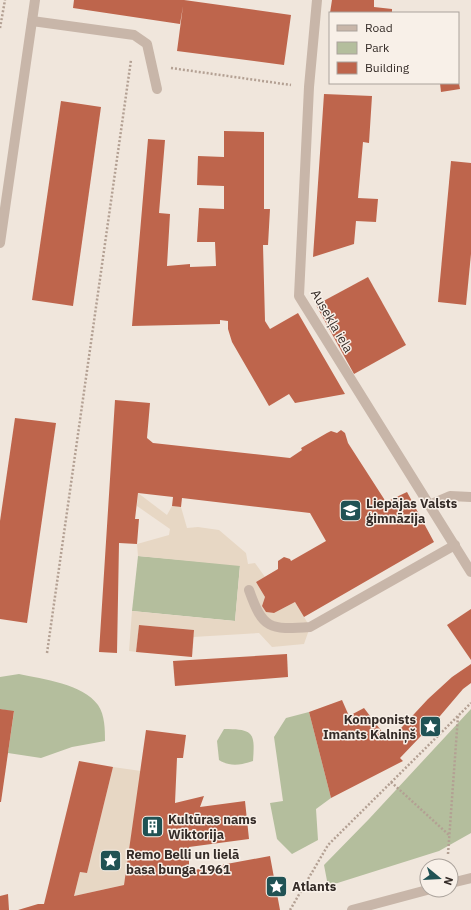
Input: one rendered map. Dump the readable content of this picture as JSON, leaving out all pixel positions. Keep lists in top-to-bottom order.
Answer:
{
  "streets": {
    "street": ["Ausekļa iela"]
  },
  "places": {
    "school or university": ["Liepājas Valsts ģimnāzija"],
    "place": ["Komponists Imants Kalniņš", "Remo Belli un lielā basa bunga 1961", "Atlants"],
    "building": ["Kultūras nams Wiktorija"]
  },
  "legend": ["Road", "Park", "Building"],
  "north": "right"
}
